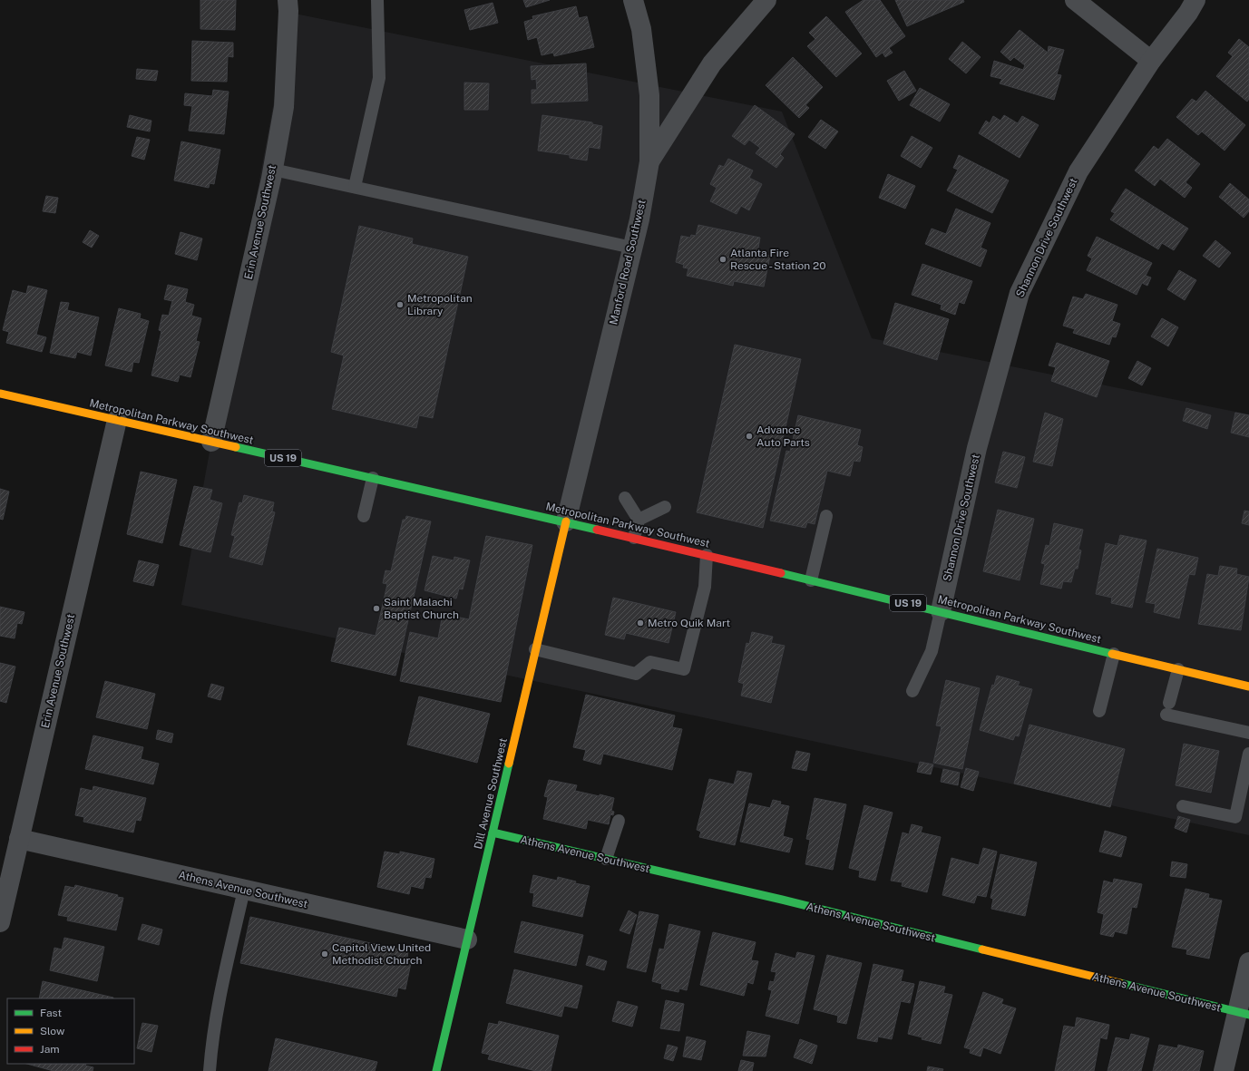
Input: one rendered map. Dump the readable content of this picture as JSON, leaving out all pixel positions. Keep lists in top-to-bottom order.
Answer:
{
  "streets": {
    "main road": [
      "Metropolitan Parkway Southwest",
      "US 19",
      "Dill Avenue Southwest",
      "Athens Avenue Southwest"
    ],
    "street": ["Erin Avenue Southwest", "Shannon Drive Southwest", "Manford Road Southwest"]
  },
  "crossings": [
    ["Erin Avenue Southwest", "Metropolitan Parkway Southwest"],
    ["Erin Avenue Southwest", "Athens Avenue Southwest"],
    ["Shannon Drive Southwest", "Metropolitan Parkway Southwest"],
    ["Manford Road Southwest", "Metropolitan Parkway Southwest"],
    ["Manford Road Southwest", "Dill Avenue Southwest"],
    ["Metropolitan Parkway Southwest", "Dill Avenue Southwest"],
    ["Dill Avenue Southwest", "Athens Avenue Southwest"]
  ],
  "places": [
    "Atlanta Fire Rescue - Station 20",
    "Metropolitan Library",
    "Advance Auto Parts",
    "Saint Malachi Baptist Church",
    "Metro Quik Mart",
    "Capitol View United Methodist Church"
  ],
  "legend": ["Fast", "Slow", "Jam"]
}
